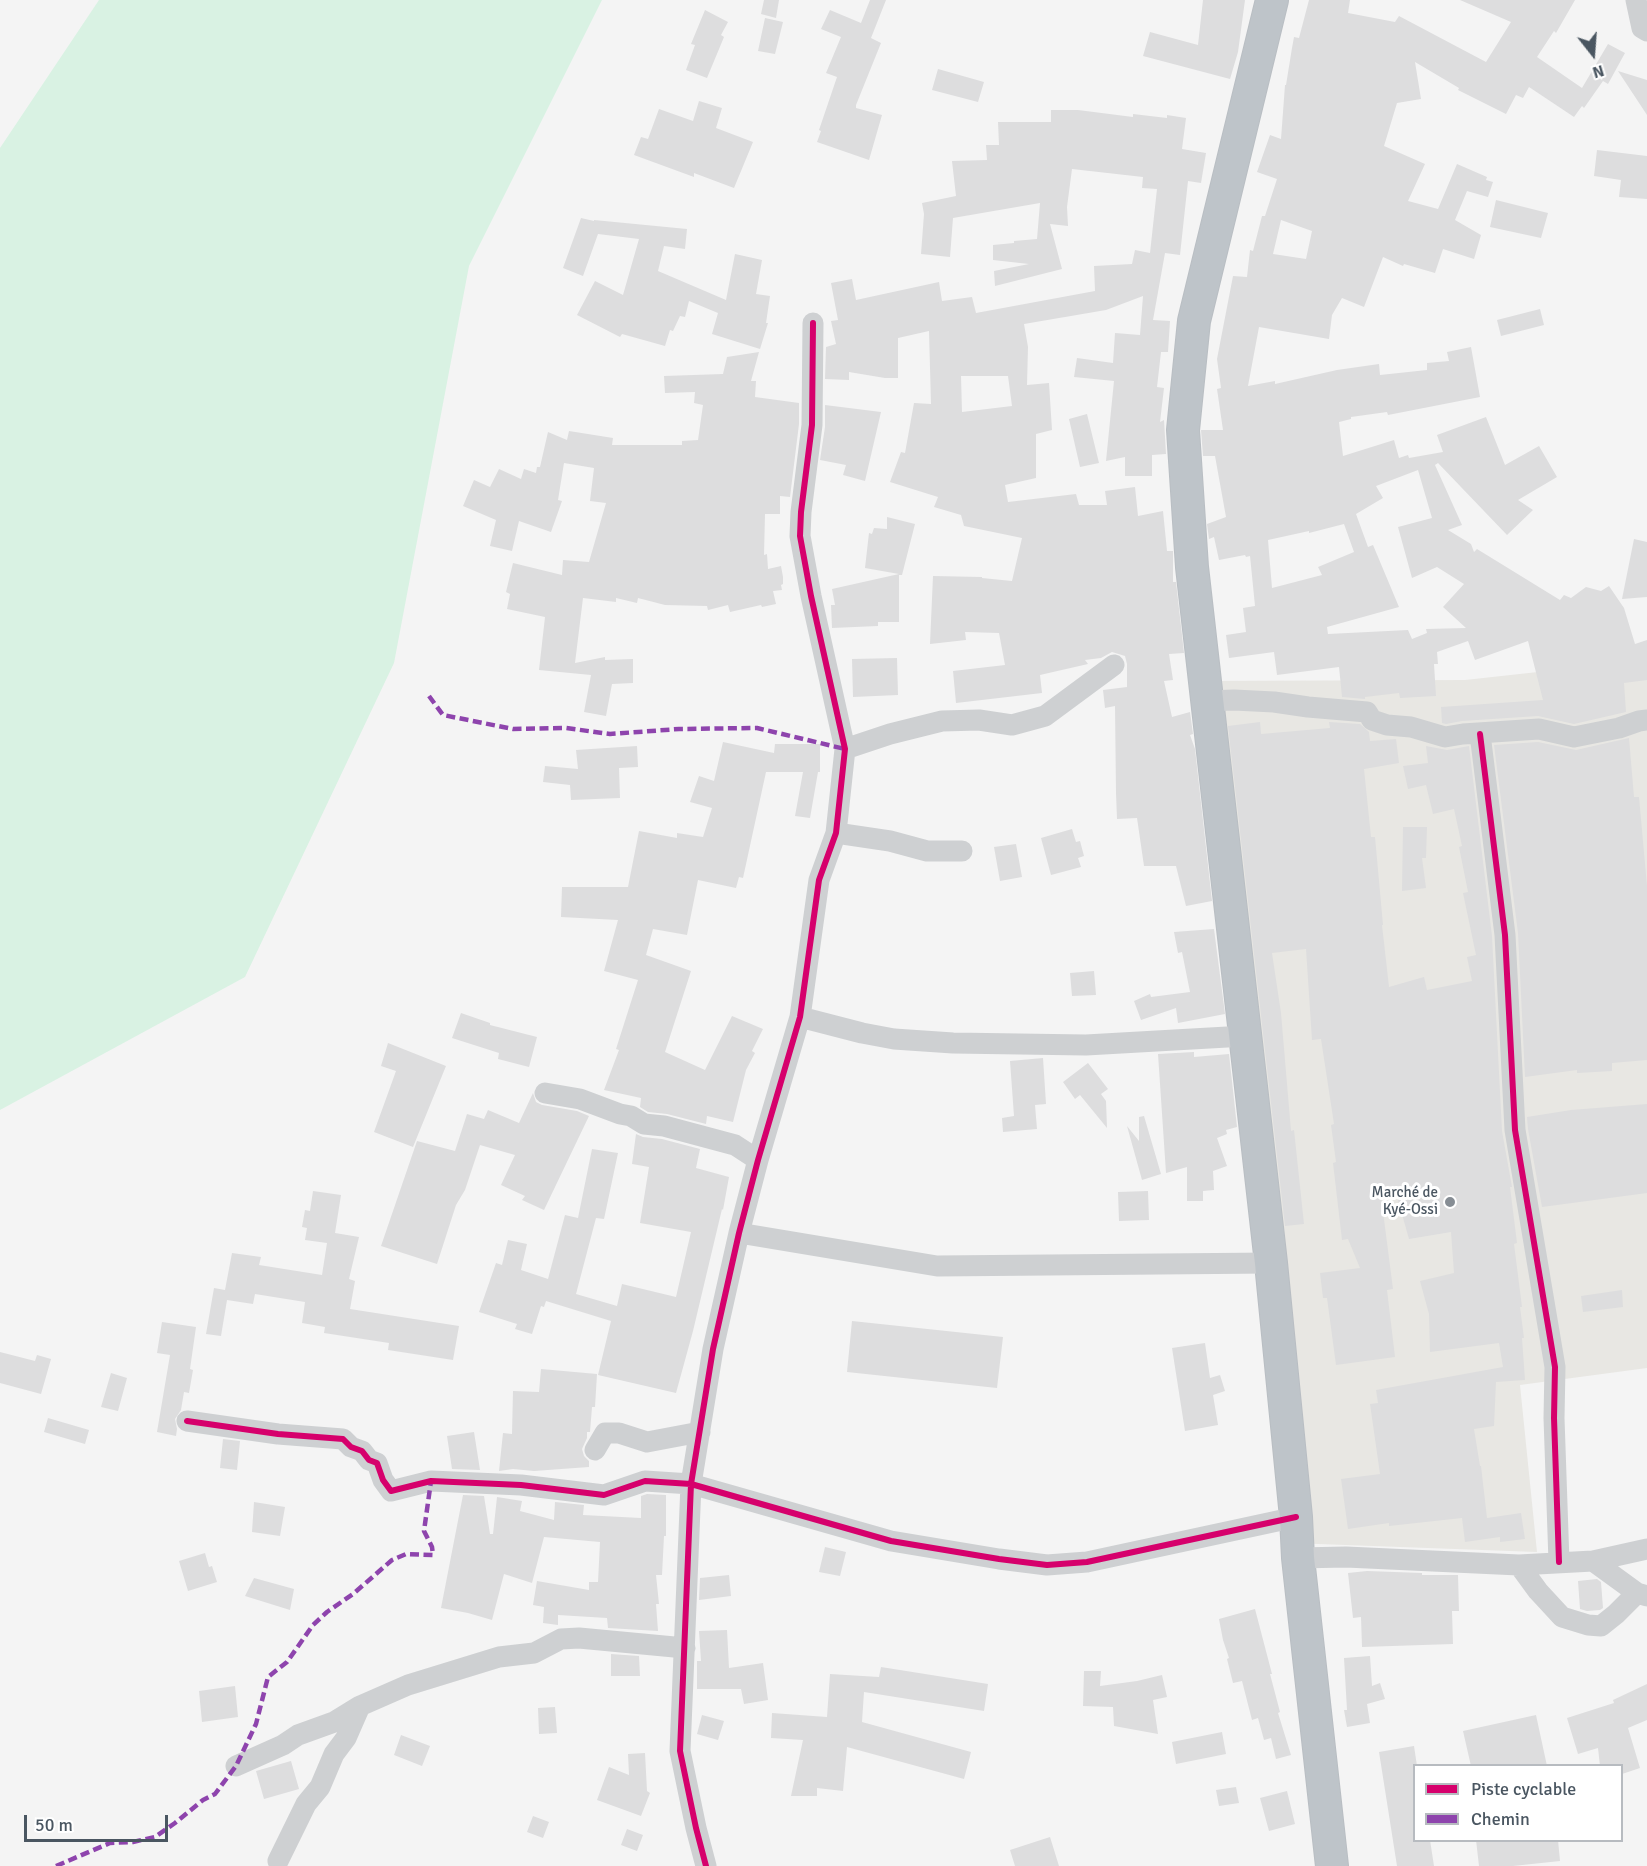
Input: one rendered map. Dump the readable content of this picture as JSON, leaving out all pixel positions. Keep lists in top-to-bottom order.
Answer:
{
  "places": ["Marché de Kyé-Ossi"],
  "legend": ["Piste cyclable", "Chemin"],
  "scale_bar": "50 m",
  "north": "bottom"
}
